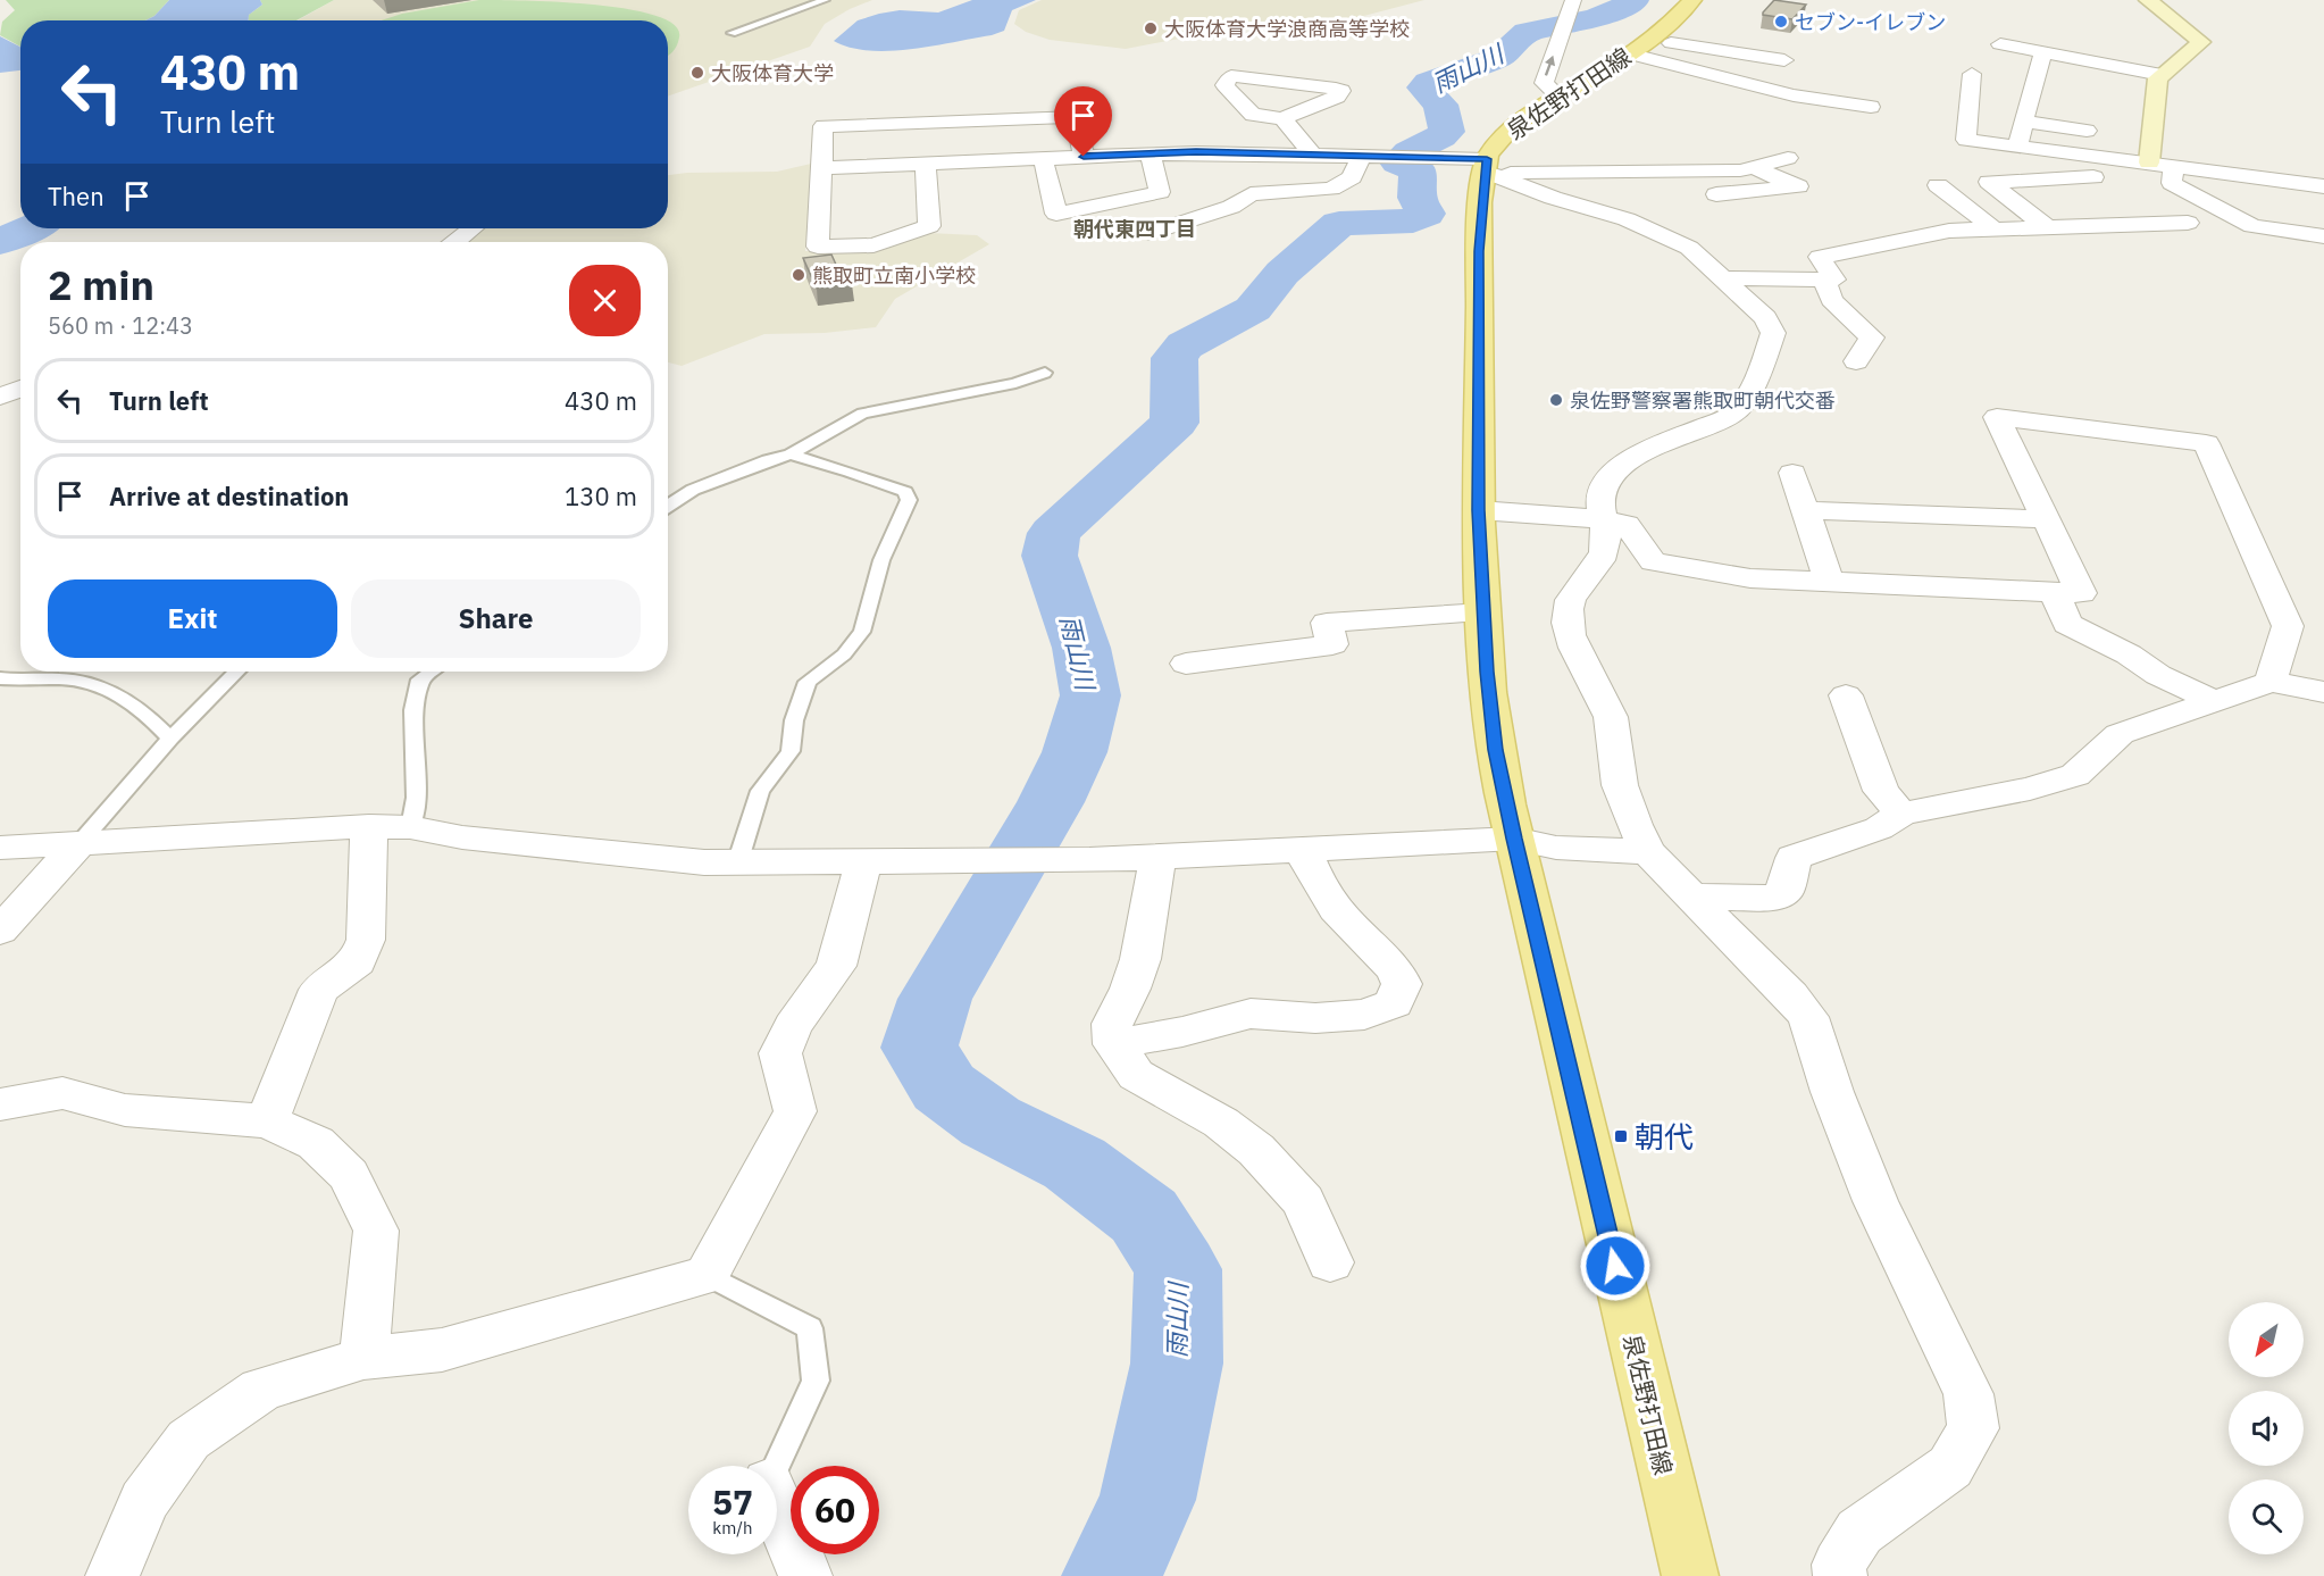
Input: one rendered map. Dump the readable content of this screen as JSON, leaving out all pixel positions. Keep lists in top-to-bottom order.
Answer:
{
  "streets": {
    "main road": ["泉佐野打田線"]
  },
  "districts": ["朝代東四丁目"],
  "water": ["雨山川"],
  "places": {
    "other": [
      "セブン-イレブン",
      "大阪体育大学浪商高等学校",
      "大阪体育大学",
      "熊取町立南小学校",
      "泉佐野警察署熊取町朝代交番"
    ],
    "transit": ["朝代"]
  },
  "north": "bottom left",
  "page": {
    "turn": ["430 m", "Turn left"],
    "then": "Then",
    "heading": ["2 min", "560 m · 12:43"],
    "list": [
      {
        "name": "Turn left",
        "value": "430 m"
      },
      {
        "name": "Arrive at destination",
        "value": "130 m"
      }
    ],
    "buttons": ["Exit", "Share"],
    "speed": "57 km/h",
    "limit": "60"
  }
}
